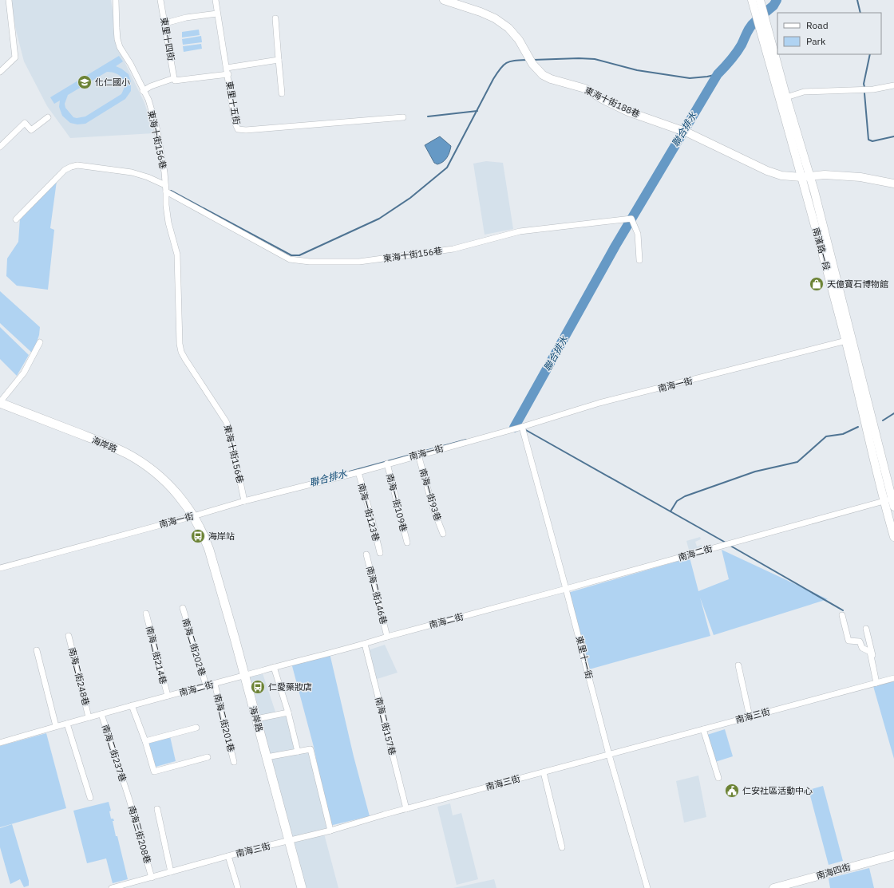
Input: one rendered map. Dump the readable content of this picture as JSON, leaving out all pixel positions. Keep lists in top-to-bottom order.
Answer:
{
  "streets": {
    "main road": [
      "東海十街188巷",
      "南濱路一段",
      "海岸路",
      "南海四街"
    ],
    "street": [
      "東里十四街",
      "東里十五街",
      "東海十街156巷",
      "南海一街",
      "南海一街93巷",
      "南海一街109巷",
      "南海一街123巷",
      "南海二街",
      "南海二街146巷",
      "南海二街202巷",
      "南海二街214巷",
      "東里十一街",
      "南海二街248巷",
      "南海三街",
      "南海二街201巷",
      "南海二街157巷",
      "南海二街237巷",
      "南海三街208巷"
    ]
  },
  "crossings": [
    ["東海十街188巷", "南濱路一段"],
    ["東海十街156巷", "南海一街"],
    ["南濱路一段", "南海一街"],
    ["南濱路一段", "南海二街"],
    ["南海一街", "海岸路"],
    ["南海一街", "南海一街93巷"],
    ["南海一街", "南海一街109巷"],
    ["南海一街", "南海一街123巷"],
    ["南海一街", "東里十一街"],
    ["海岸路", "南海二街"],
    ["海岸路", "南海三街"],
    ["南海二街", "南海二街146巷"],
    ["南海二街", "南海二街202巷"],
    ["南海二街", "南海二街214巷"],
    ["南海二街", "東里十一街"],
    ["南海二街", "南海二街248巷"],
    ["南海二街", "南海二街201巷"],
    ["南海二街", "南海二街157巷"],
    ["南海二街", "南海二街237巷"],
    ["東里十一街", "南海三街"],
    ["南海三街", "南海二街157巷"],
    ["南海三街", "南海三街208巷"],
    ["南海二街237巷", "南海三街208巷"]
  ],
  "water": ["聯合排水"],
  "places": {
    "school or university": ["化仁國小"],
    "shop": ["天億寶石博物館"],
    "bus stop": ["海岸站", "仁愛藥妝店"],
    "public building": ["仁安社區活動中心"]
  },
  "legend": ["Road", "Park"]
}
